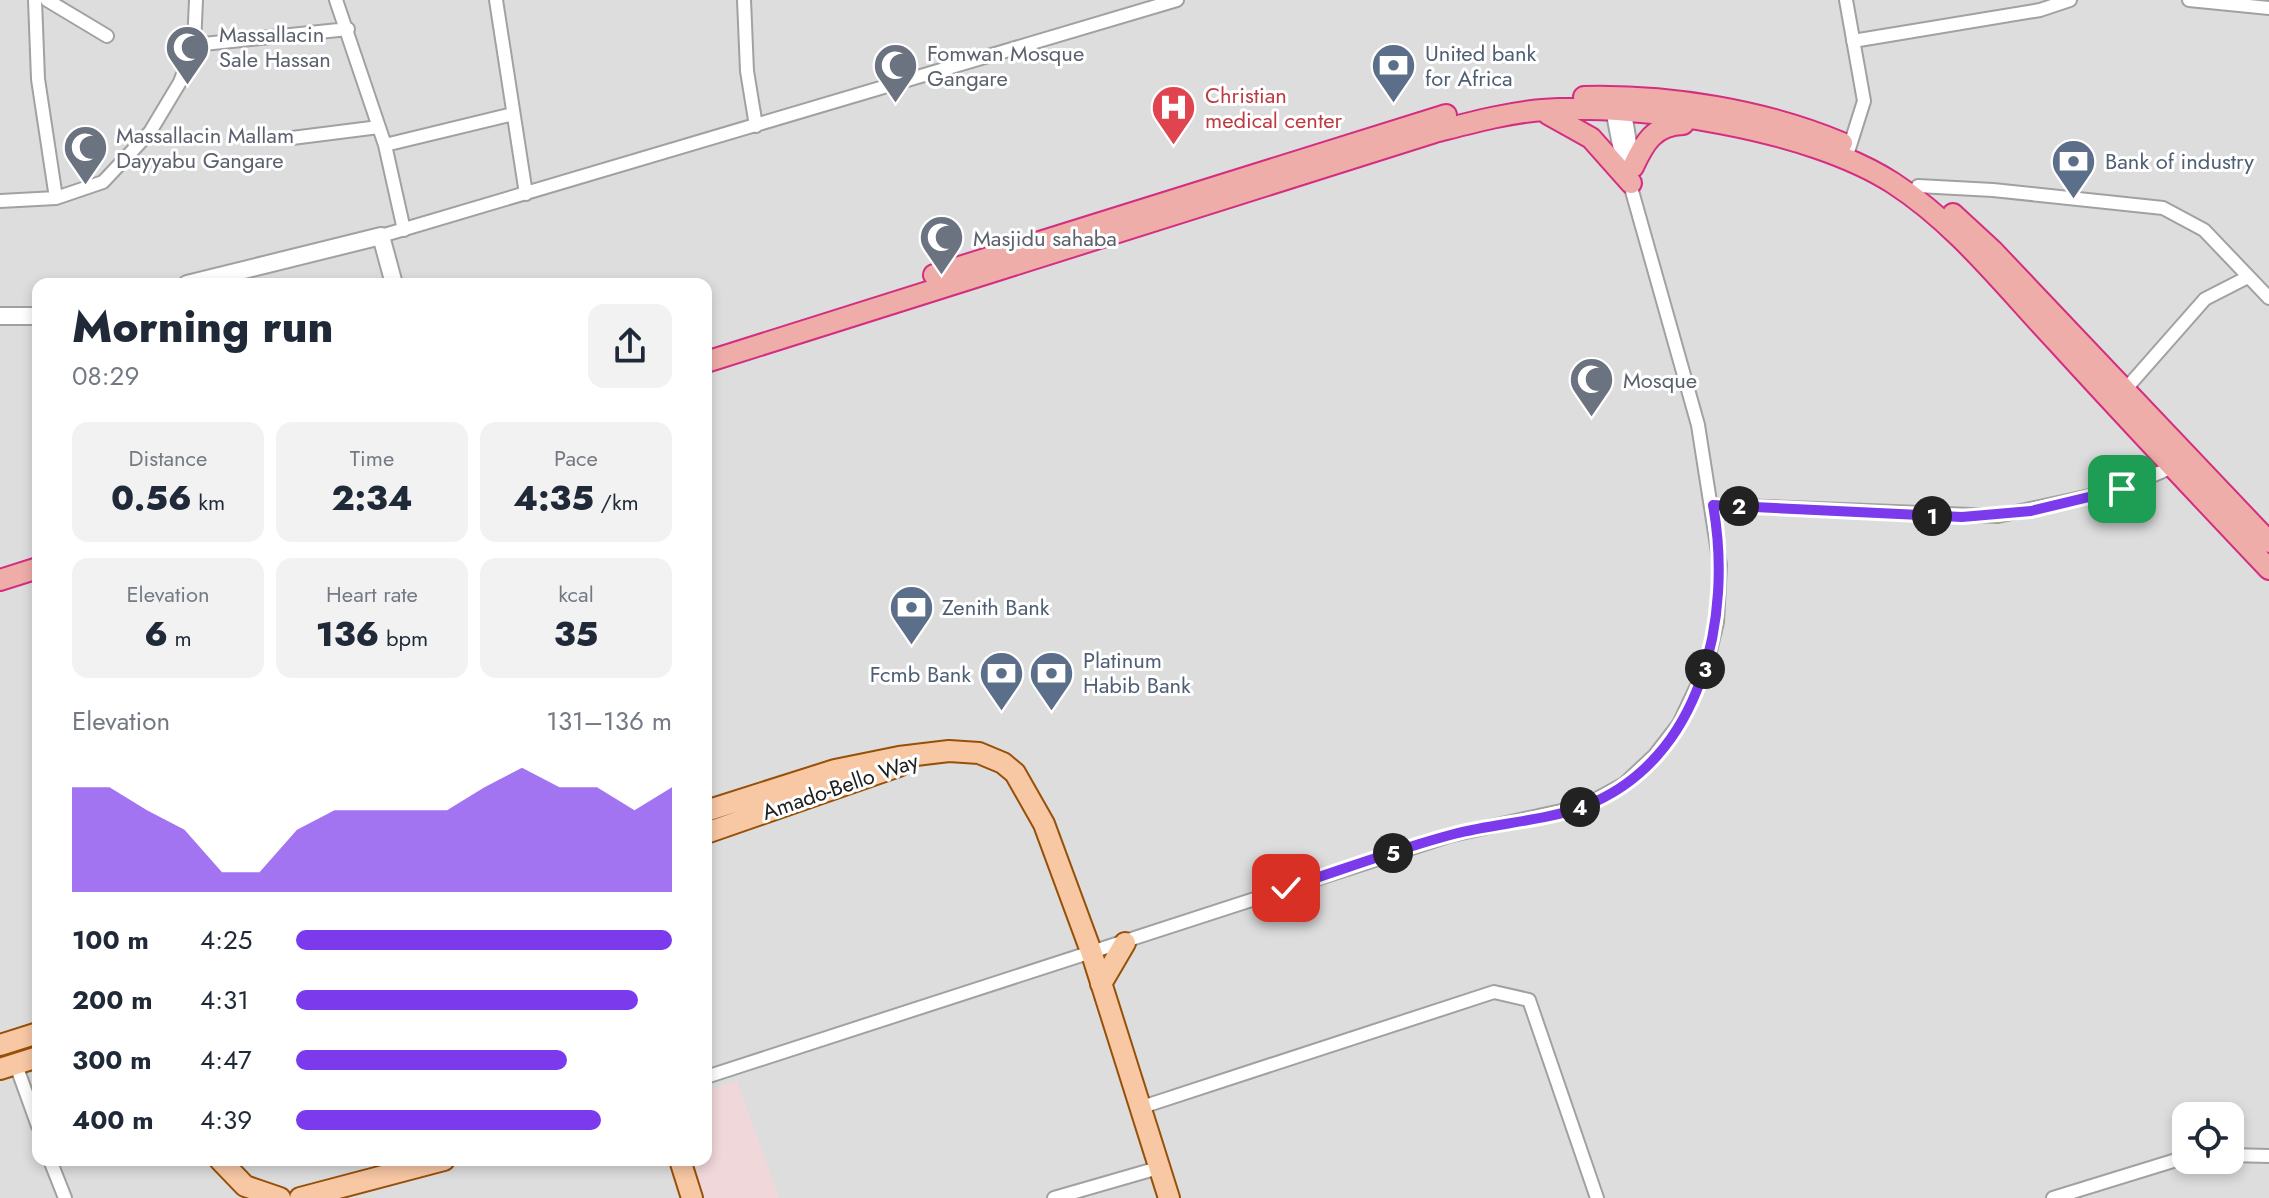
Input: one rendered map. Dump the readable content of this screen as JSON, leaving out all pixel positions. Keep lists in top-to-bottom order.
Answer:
{
  "streets": {
    "main road": ["Amado-Bello Way"]
  },
  "places": {
    "mosque": [
      "Massallacin Sale Hassan",
      "Fomwan Mosque Gangare",
      "Massallacin Mallam Dayyabu Gangare",
      "Masjidu sahaba",
      "Mosque"
    ],
    "bank": [
      "United bank for Africa",
      "Bank of industry",
      "Zenith Bank",
      "Platinum Habib Bank",
      "Fcmb Bank"
    ],
    "hospital": ["Christian medical center"]
  },
  "page": {
    "heading": ["Morning run", "08:29"],
    "stats": [
      ["Distance", "0.56 km"],
      ["Time", "2:34"],
      ["Pace", "4:35 /km"],
      ["Elevation", "6 m"],
      ["Heart rate", "136 bpm"],
      ["kcal", "35"]
    ],
    "pins": [
      "2",
      "1",
      "3",
      "4",
      "5"
    ],
    "chart": ["Elevation", "131–136 m"],
    "list": [
      {
        "name": "100 m",
        "note": "4:25"
      },
      {
        "name": "200 m",
        "note": "4:31"
      },
      {
        "name": "300 m",
        "note": "4:47"
      },
      {
        "name": "400 m",
        "note": "4:39"
      }
    ]
  }
}
